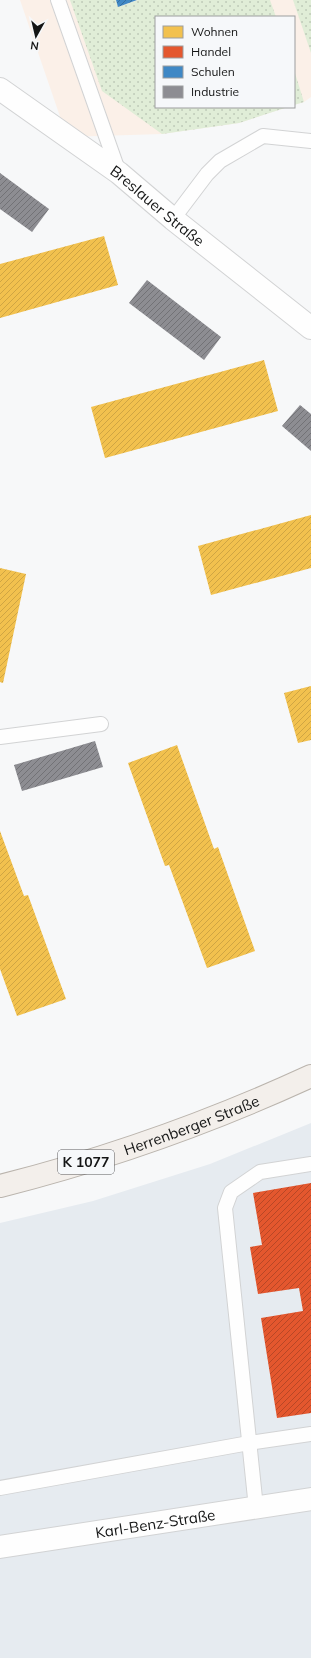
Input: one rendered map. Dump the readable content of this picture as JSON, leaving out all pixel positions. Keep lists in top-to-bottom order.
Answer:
{
  "streets": {
    "main road": ["Herrenberger Straße", "K 1077"],
    "street": ["Breslauer Straße", "Karl-Benz-Straße"]
  },
  "legend": [
    "Wohnen",
    "Handel",
    "Schulen",
    "Industrie"
  ],
  "north": "bottom"
}
